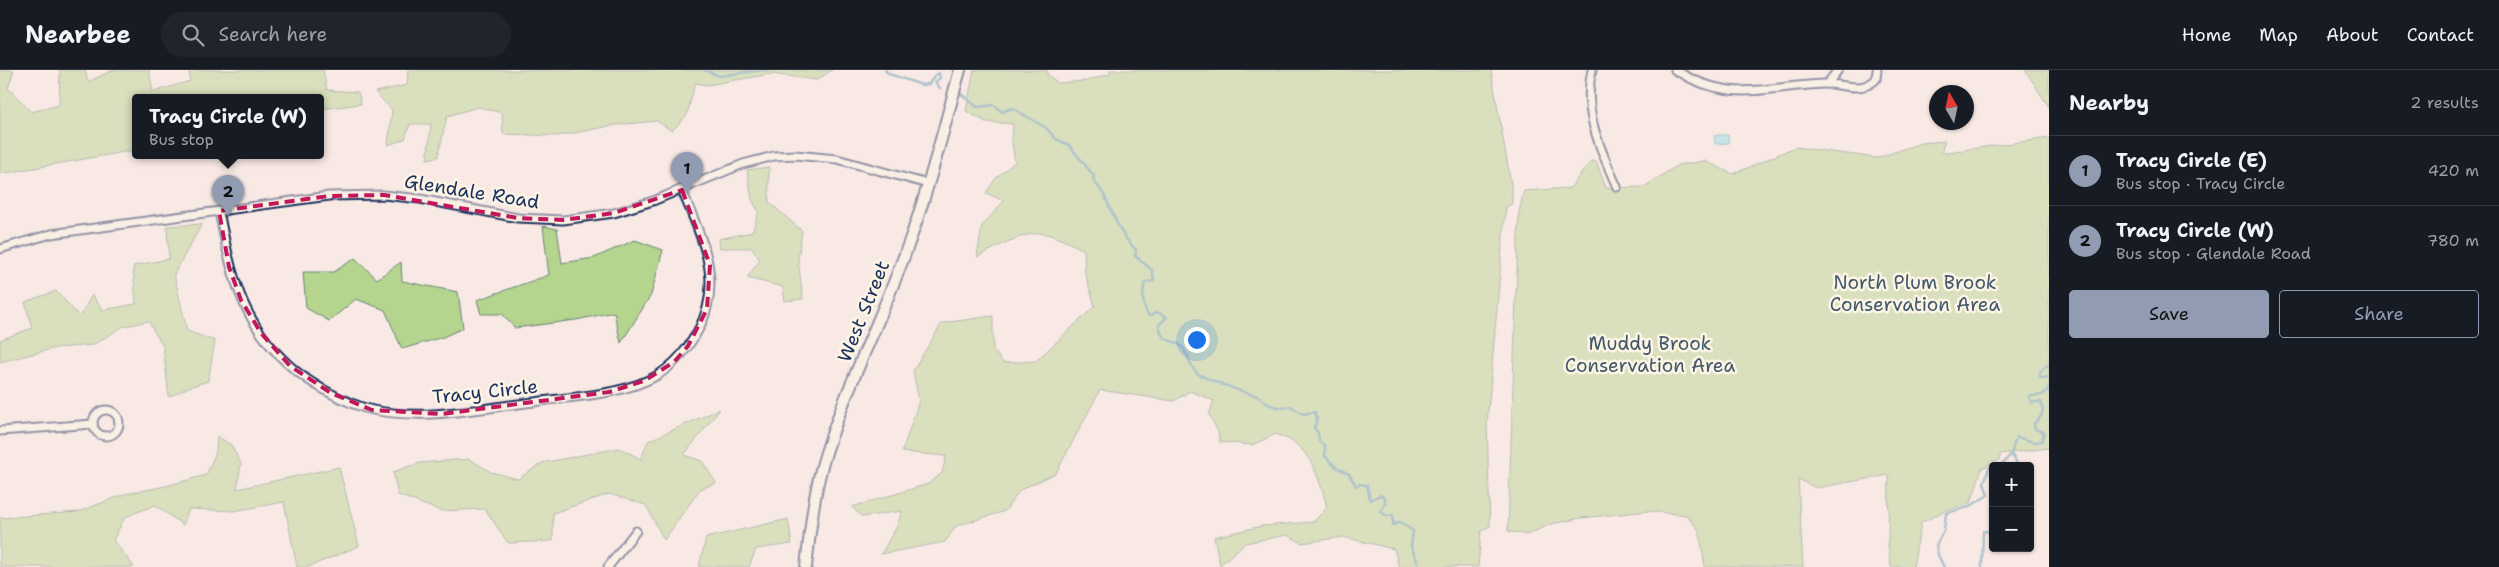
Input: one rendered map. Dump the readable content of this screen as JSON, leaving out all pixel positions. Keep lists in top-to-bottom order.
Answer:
{
  "streets": {
    "main road": ["West Street"],
    "street": ["Glendale Road", "Tracy Circle"]
  },
  "crossings": [
    ["Glendale Road", "West Street"],
    ["Glendale Road", "Tracy Circle"]
  ],
  "parks": ["North Plum Brook Conservation Area", "Muddy Brook Conservation Area"],
  "north": "top",
  "page": {
    "header": "Nearbee",
    "search": "Search here",
    "nav": [
      "Home",
      "Map",
      "About",
      "Contact"
    ],
    "heading": ["Nearby", "2 results"],
    "popup": ["Tracy Circle (W)", "Bus stop"],
    "list": [
      {
        "mark": "1",
        "name": "Tracy Circle (E)",
        "note": "Bus stop · Tracy Circle",
        "value": "420 m"
      },
      {
        "mark": "2",
        "name": "Tracy Circle (W)",
        "note": "Bus stop · Glendale Road",
        "value": "780 m"
      }
    ],
    "pins": ["1", "2"],
    "buttons": ["Save", "Share"],
    "map_buttons": ["+", "−"]
  }
}
